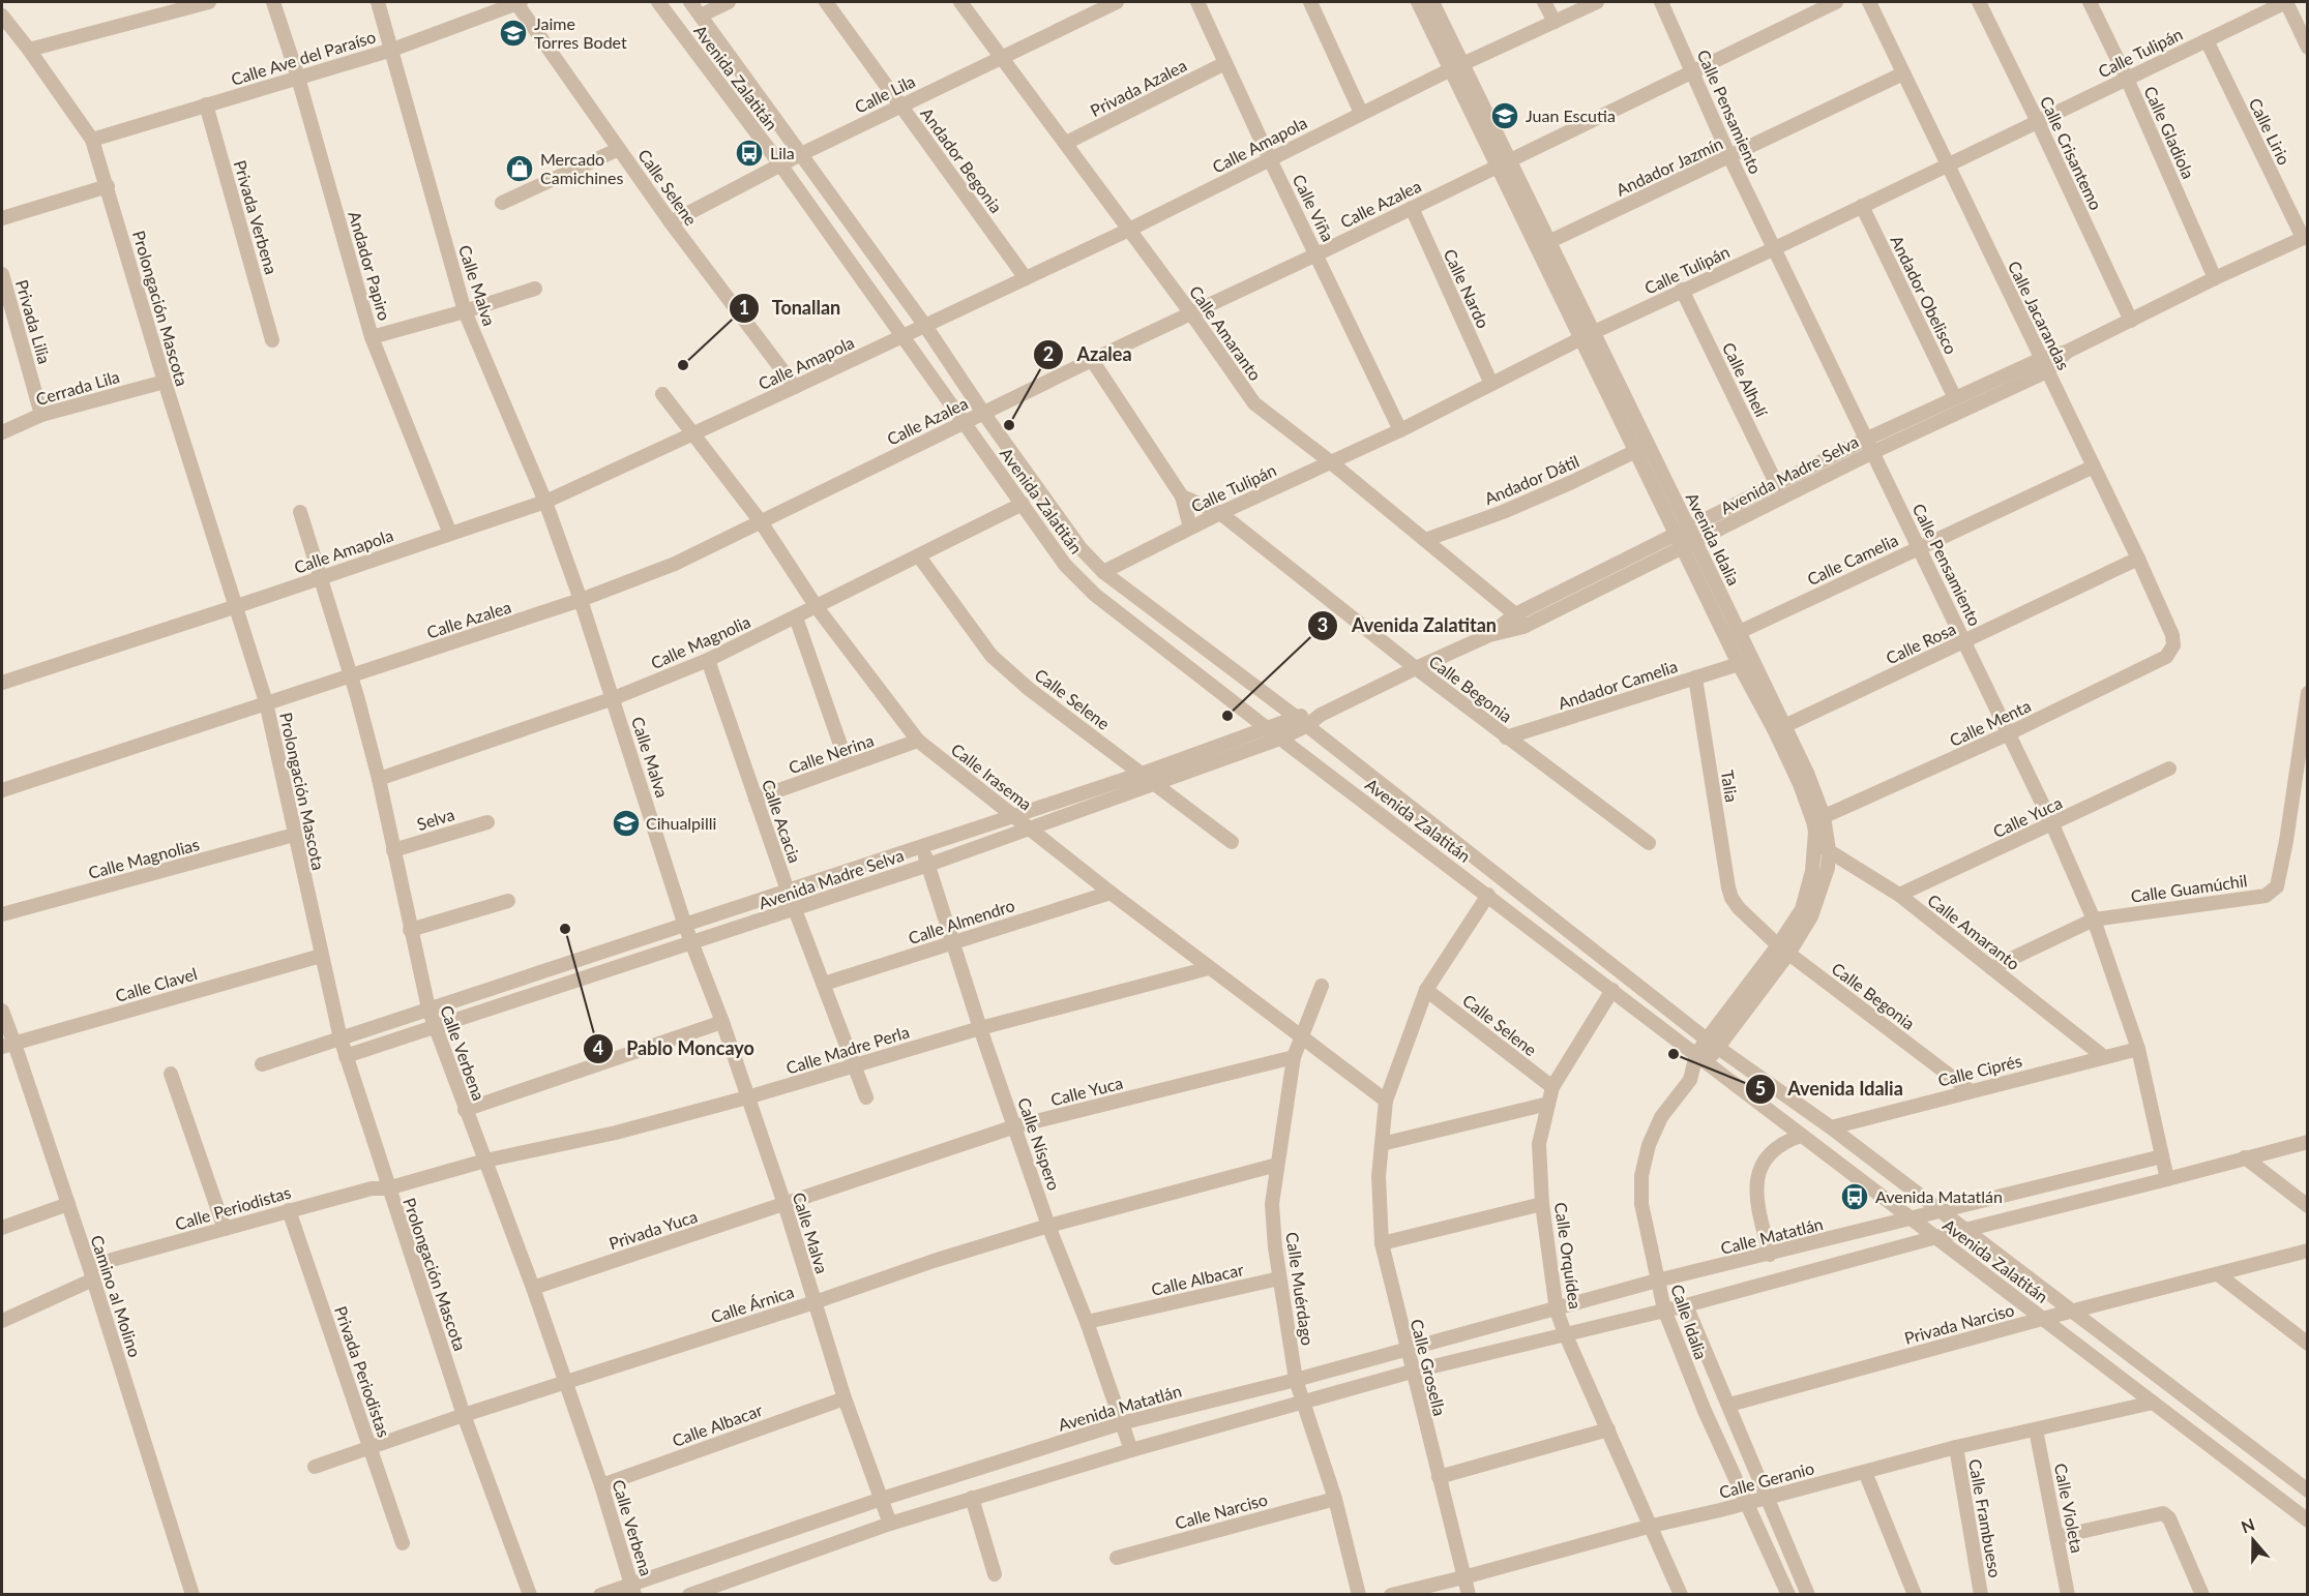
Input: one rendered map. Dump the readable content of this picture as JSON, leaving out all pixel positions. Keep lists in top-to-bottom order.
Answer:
{
  "streets": {
    "street": [
      "Calle Tulipán",
      "Calle Ave del Paraíso",
      "Avenida Zalatitán",
      "Privada Azalea",
      "Calle Lila",
      "Calle Pensamiento",
      "Calle Lirio",
      "Calle Gladiola",
      "Calle Amapola",
      "Calle Crisantemo",
      "Andador Begonia",
      "Andador Jazmín",
      "Calle Selene",
      "Calle Azalea",
      "Calle Viña",
      "Privada Verbena",
      "Andador Papiro",
      "Calle Malva",
      "Calle Nardo",
      "Andador Obelisco",
      "Prolongación Mascota",
      "Calle Jacarandas",
      "Privada Lilia",
      "Calle Amaranto",
      "Calle Alhelí",
      "Cerrada Lila",
      "Avenida Madre Selva",
      "Andador Dátil",
      "Avenida Idalia",
      "Calle Camelia",
      "Calle Magnolia",
      "Calle Rosa",
      "Andador Camelia",
      "Calle Begonia",
      "Calle Menta",
      "Calle Nerina",
      "Calle Irasema",
      "Talia",
      "Calle Yuca",
      "Selva",
      "Calle Acacia",
      "Calle Magnolias",
      "Calle Guamúchil",
      "Calle Almendro",
      "Calle Clavel",
      "Calle Madre Perla",
      "Calle Verbena",
      "Calle Ciprés",
      "Calle Níspero",
      "Calle Periodistas",
      "Privada Yuca",
      "Calle Matatlán",
      "Calle Orquídea",
      "Calle Albacar",
      "Calle Muérdago",
      "Camino al Molino",
      "Calle Árnica",
      "Calle Idalia",
      "Privada Narciso",
      "Calle Grosella",
      "Privada Periodistas",
      "Avenida Matatlán",
      "Calle Geranio",
      "Calle Violeta",
      "Calle Narciso",
      "Calle Frambueso"
    ]
  },
  "crossings": [
    ["Calle Tulipán", "Avenida Zalatitán"],
    ["Calle Tulipán", "Calle Pensamiento"],
    ["Calle Tulipán", "Calle Lirio"],
    ["Calle Tulipán", "Calle Gladiola"],
    ["Calle Tulipán", "Calle Crisantemo"],
    ["Calle Tulipán", "Calle Viña"],
    ["Calle Tulipán", "Calle Nardo"],
    ["Calle Tulipán", "Andador Obelisco"],
    ["Calle Tulipán", "Calle Jacarandas"],
    ["Calle Tulipán", "Calle Amaranto"],
    ["Calle Tulipán", "Calle Alhelí"],
    ["Calle Tulipán", "Avenida Idalia"],
    ["Calle Tulipán", "Calle Begonia"],
    ["Calle Ave del Paraíso", "Calle Selene"],
    ["Calle Ave del Paraíso", "Privada Verbena"],
    ["Calle Ave del Paraíso", "Andador Papiro"],
    ["Calle Ave del Paraíso", "Calle Malva"],
    ["Calle Ave del Paraíso", "Prolongación Mascota"],
    ["Avenida Zalatitán", "Calle Lila"],
    ["Avenida Zalatitán", "Calle Amapola"],
    ["Avenida Zalatitán", "Calle Azalea"],
    ["Avenida Zalatitán", "Avenida Madre Selva"],
    ["Avenida Zalatitán", "Avenida Idalia"],
    ["Avenida Zalatitán", "Calle Magnolia"],
    ["Avenida Zalatitán", "Calle Ciprés"],
    ["Avenida Zalatitán", "Calle Matatlán"],
    ["Avenida Zalatitán", "Calle Orquídea"],
    ["Avenida Zalatitán", "Calle Idalia"],
    ["Avenida Zalatitán", "Privada Narciso"],
    ["Avenida Zalatitán", "Calle Grosella"],
    ["Avenida Zalatitán", "Calle Geranio"],
    ["Privada Azalea", "Calle Viña"],
    ["Privada Azalea", "Calle Amaranto"],
    ["Calle Lila", "Andador Begonia"],
    ["Calle Lila", "Calle Selene"],
    ["Calle Lila", "Calle Amaranto"],
    ["Calle Pensamiento", "Andador Jazmín"],
    ["Calle Pensamiento", "Calle Azalea"],
    ["Calle Pensamiento", "Avenida Madre Selva"],
    ["Calle Pensamiento", "Calle Camelia"],
    ["Calle Pensamiento", "Calle Rosa"],
    ["Calle Pensamiento", "Calle Menta"],
    ["Calle Pensamiento", "Calle Yuca"],
    ["Calle Pensamiento", "Calle Guamúchil"],
    ["Calle Pensamiento", "Calle Ciprés"],
    ["Calle Pensamiento", "Calle Matatlán"],
    ["Calle Lirio", "Avenida Madre Selva"],
    ["Calle Gladiola", "Avenida Madre Selva"],
    ["Calle Amapola", "Andador Begonia"],
    ["Calle Amapola", "Calle Selene"],
    ["Calle Amapola", "Calle Viña"],
    ["Calle Amapola", "Andador Papiro"],
    ["Calle Amapola", "Calle Malva"],
    ["Calle Amapola", "Prolongación Mascota"],
    ["Calle Amapola", "Calle Amaranto"],
    ["Calle Amapola", "Avenida Idalia"],
    ["Calle Amapola", "Calle Irasema"],
    ["Calle Amapola", "Calle Verbena"],
    ["Calle Crisantemo", "Avenida Madre Selva"],
    ["Andador Jazmín", "Calle Jacarandas"],
    ["Andador Jazmín", "Avenida Idalia"],
    ["Calle Selene", "Avenida Madre Selva"],
    ["Calle Selene", "Calle Magnolia"],
    ["Calle Selene", "Calle Orquídea"],
    ["Calle Selene", "Calle Grosella"],
    ["Calle Azalea", "Calle Viña"],
    ["Calle Azalea", "Calle Malva"],
    ["Calle Azalea", "Calle Nardo"],
    ["Calle Azalea", "Prolongación Mascota"],
    ["Calle Azalea", "Calle Amaranto"],
    ["Calle Azalea", "Avenida Idalia"],
    ["Calle Azalea", "Calle Irasema"],
    ["Calle Azalea", "Calle Verbena"],
    ["Calle Malva", "Avenida Madre Selva"],
    ["Calle Malva", "Calle Magnolia"],
    ["Calle Malva", "Calle Yuca"],
    ["Calle Malva", "Calle Madre Perla"],
    ["Calle Malva", "Privada Yuca"],
    ["Calle Malva", "Calle Albacar"],
    ["Calle Malva", "Calle Árnica"],
    ["Calle Malva", "Avenida Matatlán"],
    ["Andador Obelisco", "Avenida Madre Selva"],
    ["Prolongación Mascota", "Cerrada Lila"],
    ["Prolongación Mascota", "Avenida Madre Selva"],
    ["Prolongación Mascota", "Calle Magnolias"],
    ["Prolongación Mascota", "Calle Clavel"],
    ["Prolongación Mascota", "Calle Madre Perla"],
    ["Prolongación Mascota", "Calle Periodistas"],
    ["Prolongación Mascota", "Calle Árnica"],
    ["Calle Jacarandas", "Avenida Madre Selva"],
    ["Calle Jacarandas", "Calle Camelia"],
    ["Calle Jacarandas", "Calle Rosa"],
    ["Calle Jacarandas", "Calle Menta"],
    ["Privada Lilia", "Cerrada Lila"],
    ["Calle Amaranto", "Avenida Madre Selva"],
    ["Calle Amaranto", "Andador Dátil"],
    ["Calle Amaranto", "Avenida Idalia"],
    ["Calle Amaranto", "Calle Yuca"],
    ["Calle Amaranto", "Calle Guamúchil"],
    ["Calle Amaranto", "Calle Ciprés"],
    ["Calle Alhelí", "Avenida Madre Selva"],
    ["Avenida Madre Selva", "Avenida Idalia"],
    ["Avenida Madre Selva", "Calle Begonia"],
    ["Avenida Madre Selva", "Calle Irasema"],
    ["Avenida Madre Selva", "Calle Acacia"],
    ["Avenida Madre Selva", "Calle Verbena"],
    ["Avenida Madre Selva", "Calle Níspero"],
    ["Andador Dátil", "Avenida Idalia"],
    ["Avenida Idalia", "Calle Camelia"],
    ["Avenida Idalia", "Calle Rosa"],
    ["Avenida Idalia", "Andador Camelia"],
    ["Avenida Idalia", "Calle Begonia"],
    ["Avenida Idalia", "Calle Menta"],
    ["Avenida Idalia", "Calle Idalia"],
    ["Calle Magnolia", "Calle Irasema"],
    ["Calle Magnolia", "Calle Acacia"],
    ["Calle Magnolia", "Calle Verbena"],
    ["Andador Camelia", "Calle Begonia"],
    ["Andador Camelia", "Talia"],
    ["Calle Begonia", "Talia"],
    ["Calle Begonia", "Calle Ciprés"],
    ["Calle Nerina", "Calle Irasema"],
    ["Calle Nerina", "Calle Acacia"],
    ["Calle Irasema", "Calle Almendro"],
    ["Calle Irasema", "Calle Madre Perla"],
    ["Calle Irasema", "Calle Muérdago"],
    ["Calle Irasema", "Calle Grosella"],
    ["Calle Yuca", "Calle Níspero"],
    ["Calle Yuca", "Privada Yuca"],
    ["Calle Yuca", "Calle Muérdago"],
    ["Selva", "Calle Verbena"],
    ["Calle Acacia", "Calle Almendro"],
    ["Calle Acacia", "Calle Madre Perla"],
    ["Calle Almendro", "Calle Níspero"],
    ["Calle Clavel", "Camino al Molino"],
    ["Calle Madre Perla", "Calle Verbena"],
    ["Calle Madre Perla", "Calle Níspero"],
    ["Calle Madre Perla", "Calle Periodistas"],
    ["Calle Verbena", "Privada Yuca"],
    ["Calle Verbena", "Calle Albacar"],
    ["Calle Verbena", "Calle Árnica"],
    ["Calle Verbena", "Avenida Matatlán"],
    ["Calle Níspero", "Calle Albacar"],
    ["Calle Níspero", "Calle Árnica"],
    ["Calle Níspero", "Avenida Matatlán"],
    ["Calle Periodistas", "Camino al Molino"],
    ["Calle Periodistas", "Privada Periodistas"],
    ["Calle Matatlán", "Calle Idalia"],
    ["Calle Matatlán", "Avenida Matatlán"],
    ["Calle Orquídea", "Avenida Matatlán"],
    ["Calle Orquídea", "Calle Geranio"],
    ["Calle Albacar", "Calle Muérdago"],
    ["Calle Muérdago", "Calle Árnica"],
    ["Calle Muérdago", "Avenida Matatlán"],
    ["Calle Muérdago", "Calle Narciso"],
    ["Calle Árnica", "Privada Periodistas"],
    ["Calle Idalia", "Privada Narciso"],
    ["Calle Idalia", "Avenida Matatlán"],
    ["Calle Idalia", "Calle Geranio"],
    ["Calle Grosella", "Avenida Matatlán"],
    ["Calle Grosella", "Calle Geranio"],
    ["Calle Geranio", "Calle Violeta"],
    ["Calle Geranio", "Calle Frambueso"]
  ],
  "places": {
    "school or university": ["Jaime Torres Bodet", "Juan Escutia", "Cihualpilli"],
    "bus stop": ["Lila", "Avenida Matatlán"],
    "shop": ["Mercado Camichines"],
    "other": [
      "Tonallan",
      "Azalea",
      "Avenida Zalatitan",
      "Pablo Moncayo",
      "Avenida Idalia"
    ]
  },
  "north": "top"
}
